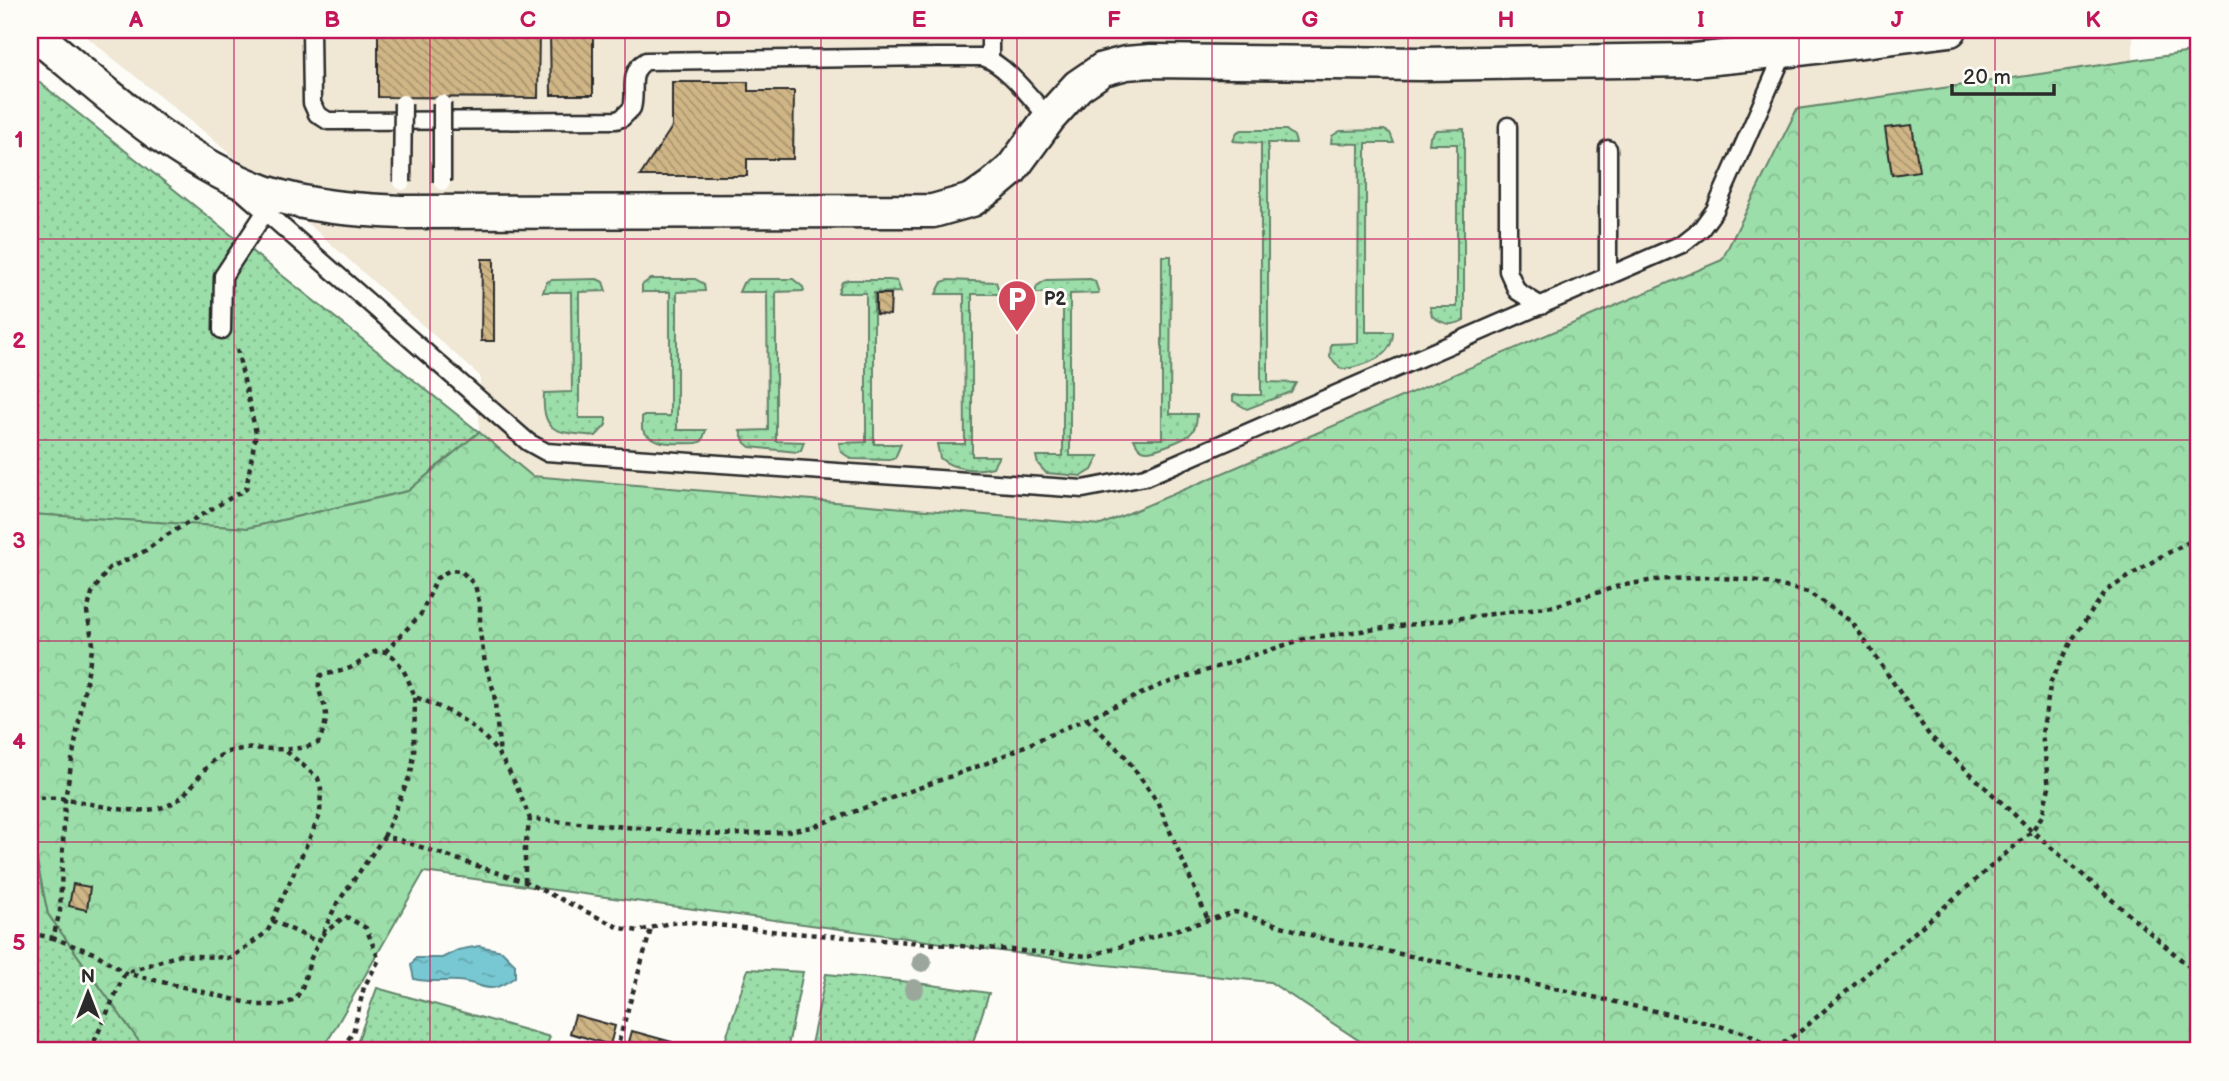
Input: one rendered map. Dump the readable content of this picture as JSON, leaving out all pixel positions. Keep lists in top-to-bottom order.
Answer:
{
  "places": {
    "parking": ["P2"]
  },
  "scale_bar": "20 m",
  "north": "top",
  "grid": {
    "columns": [
      "A",
      "B",
      "C",
      "D",
      "E",
      "F",
      "G",
      "H",
      "I",
      "J",
      "K"
    ],
    "rows": [
      "1",
      "2",
      "3",
      "4",
      "5"
    ]
  }
}
